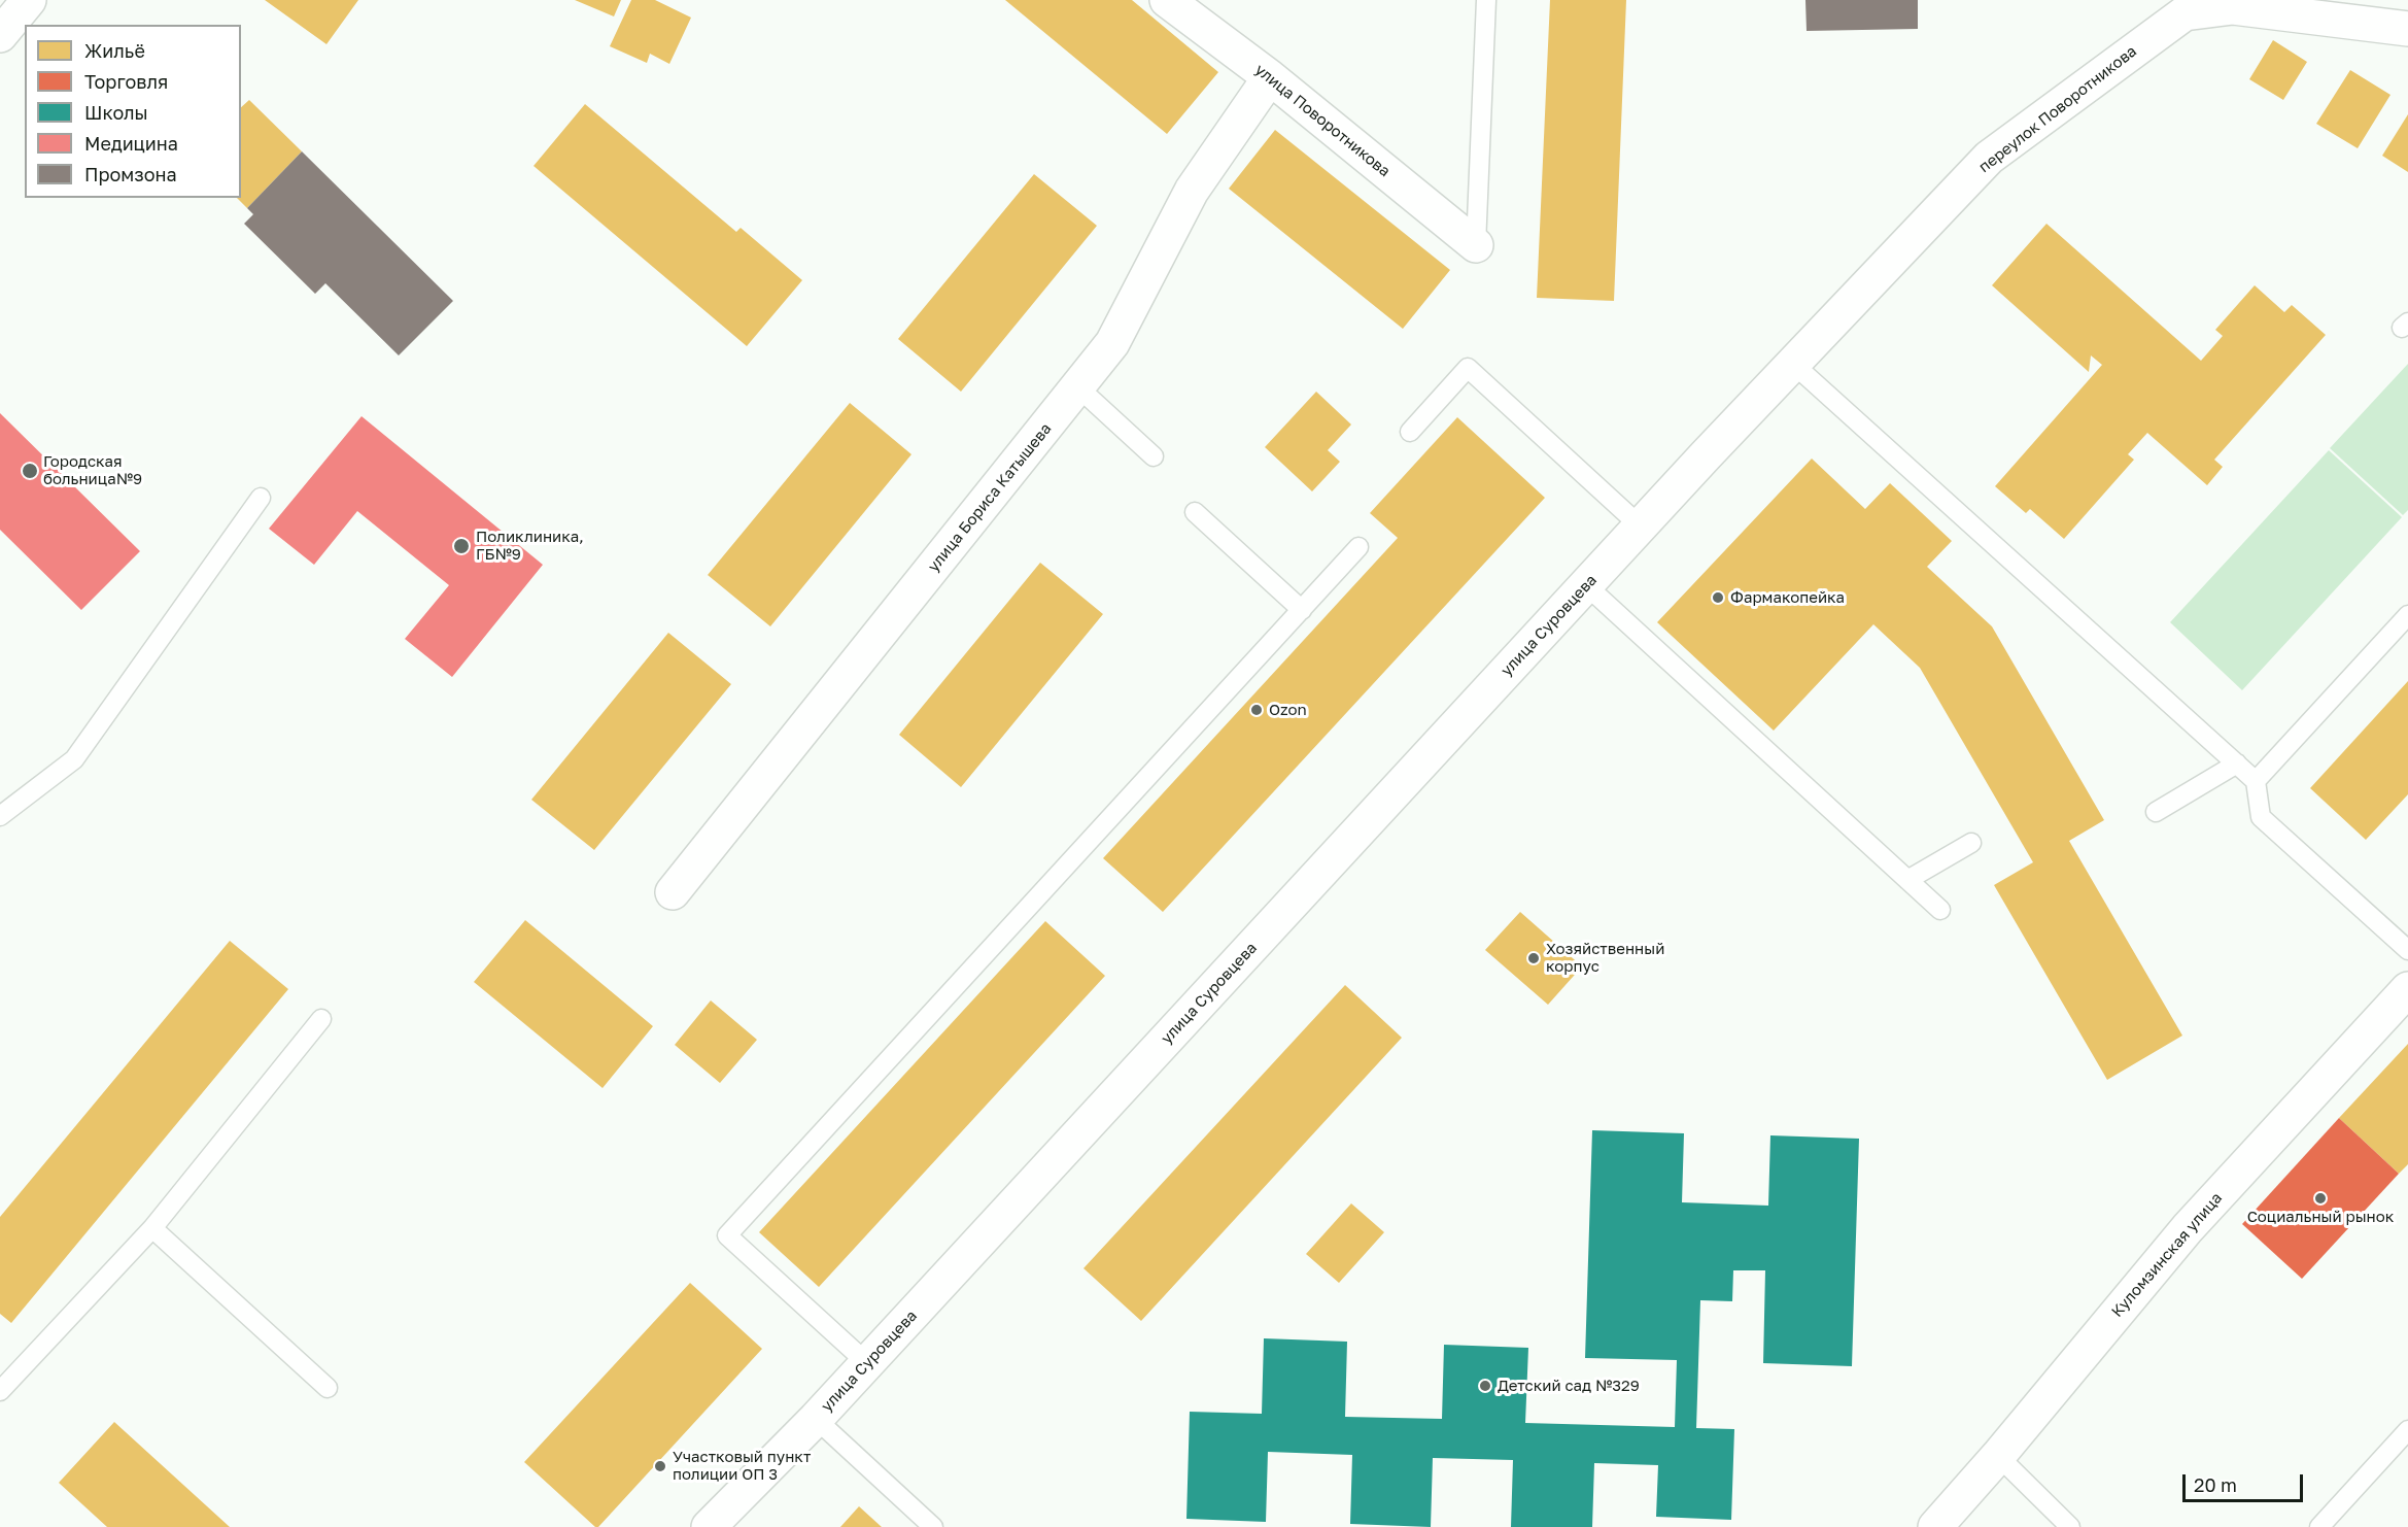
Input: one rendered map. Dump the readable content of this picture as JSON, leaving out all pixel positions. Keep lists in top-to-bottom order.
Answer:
{
  "streets": {
    "street": [
      "переулок Поворотникова",
      "улица Поворотникова",
      "улица Бориса Катышева",
      "улица Суровцева",
      "Куломзинская улица"
    ]
  },
  "crossings": [
    ["переулок Поворотникова", "улица Суровцева"],
    ["улица Поворотникова", "улица Бориса Катышева"]
  ],
  "places": [
    "Городская больница№9",
    "Поликлиника, ГБ№9",
    "Фармакопейка",
    "Ozon",
    "Хозяйственный корпус",
    "Социальный рынок",
    "Детский сад №329",
    "Участковый пункт полиции ОП 3"
  ],
  "legend": [
    "Жильё",
    "Торговля",
    "Школы",
    "Медицина",
    "Промзона"
  ],
  "scale_bar": "20 m"
}
